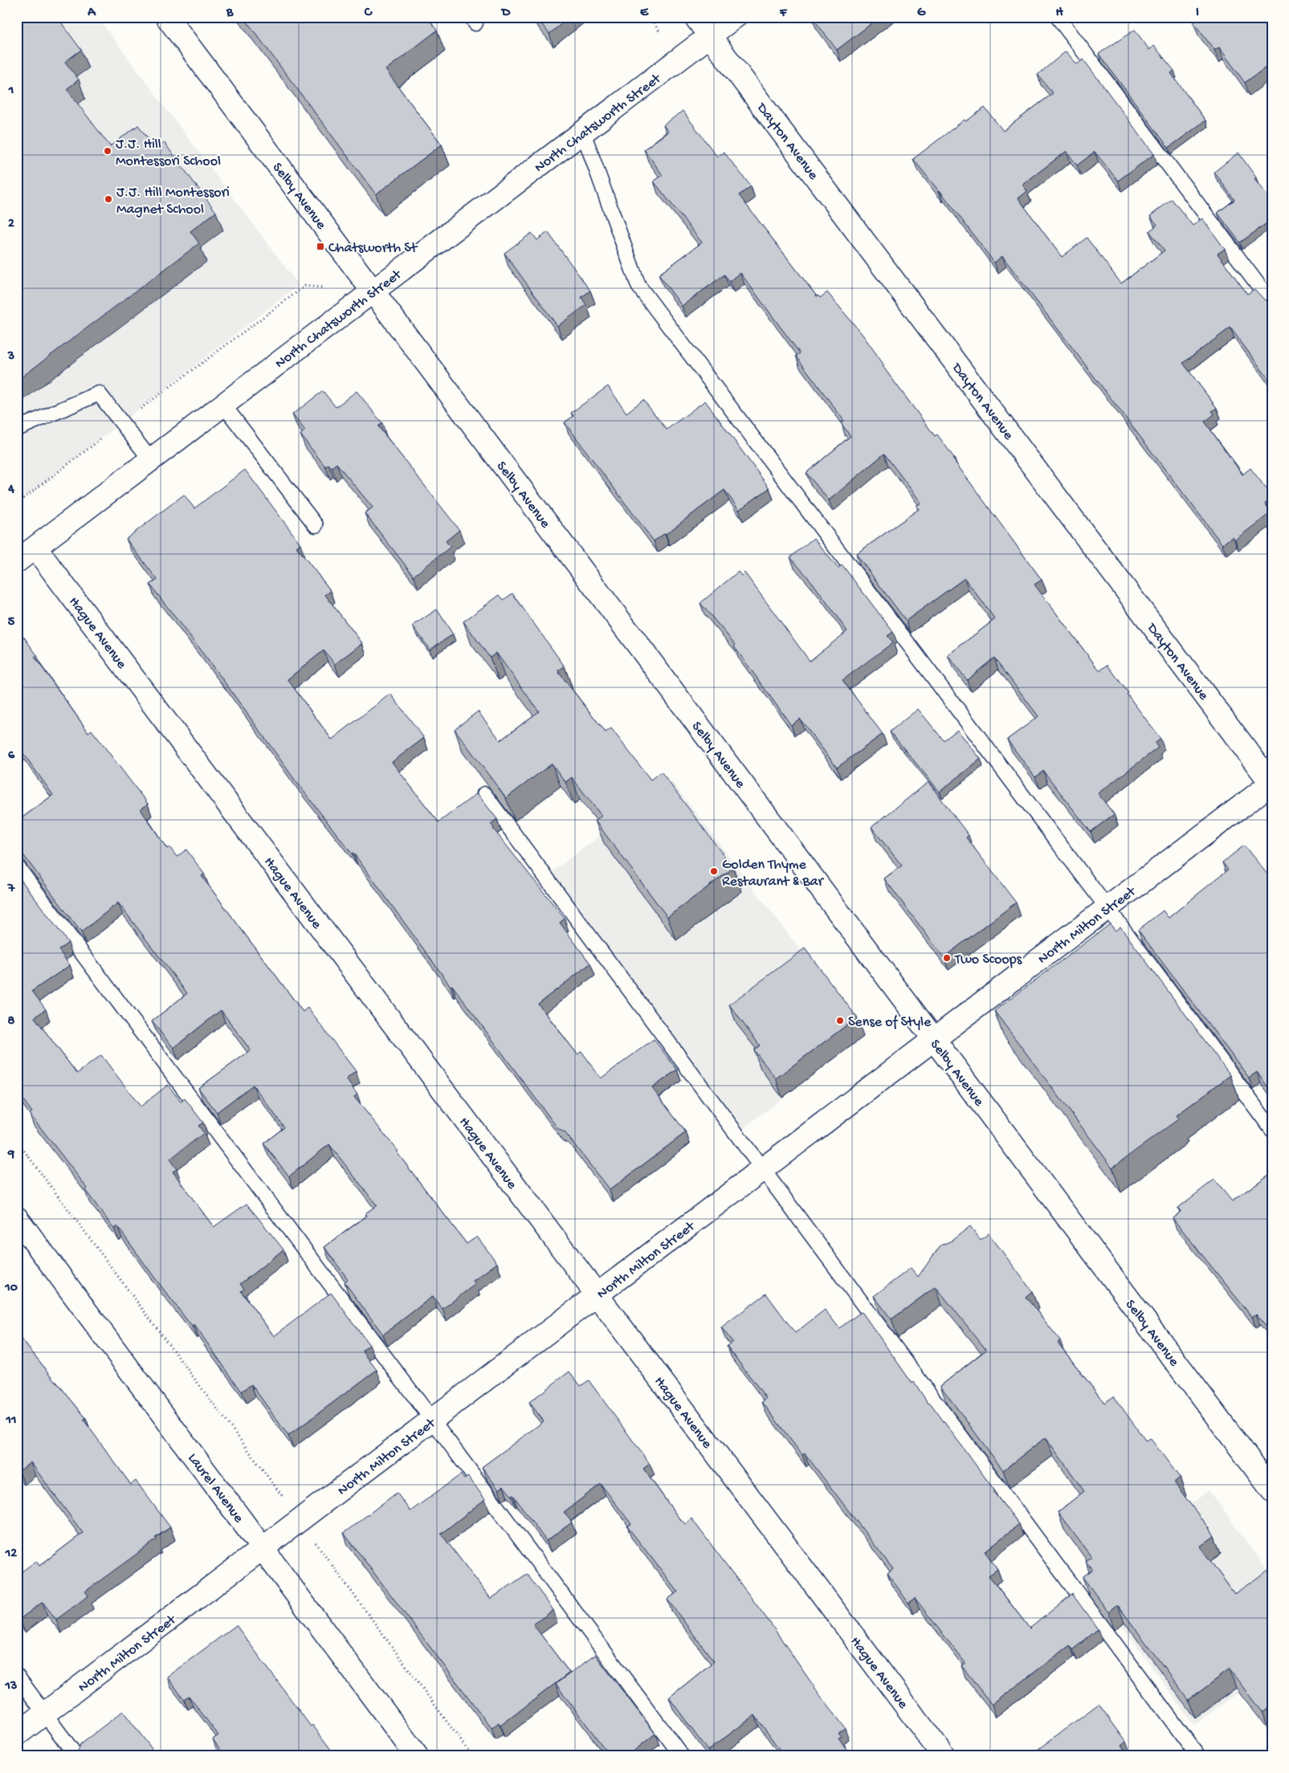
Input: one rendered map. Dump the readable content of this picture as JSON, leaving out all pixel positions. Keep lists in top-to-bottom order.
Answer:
{
  "streets": {
    "street": [
      "North Chatsworth Street",
      "Dayton Avenue",
      "Selby Avenue",
      "Hague Avenue",
      "North Milton Street",
      "Laurel Avenue"
    ]
  },
  "crossings": [
    ["North Chatsworth Street", "Dayton Avenue"],
    ["North Chatsworth Street", "Selby Avenue"],
    ["North Chatsworth Street", "Hague Avenue"],
    ["Dayton Avenue", "North Milton Street"],
    ["Selby Avenue", "North Milton Street"],
    ["Hague Avenue", "North Milton Street"],
    ["North Milton Street", "Laurel Avenue"]
  ],
  "places": {
    "other": [
      "J.J. Hill Montessori School",
      "J.J. Hill Montessori Magnet School",
      "Golden Thyme Restaurant & Bar",
      "Two Scoops",
      "Sense of Style"
    ],
    "transit": ["Chatsworth St"]
  },
  "grid": {
    "columns": [
      "A",
      "B",
      "C",
      "D",
      "E",
      "F",
      "G",
      "H",
      "I"
    ],
    "rows": [
      "1",
      "2",
      "3",
      "4",
      "5",
      "6",
      "7",
      "8",
      "9",
      "10",
      "11",
      "12",
      "13"
    ]
  }
}
